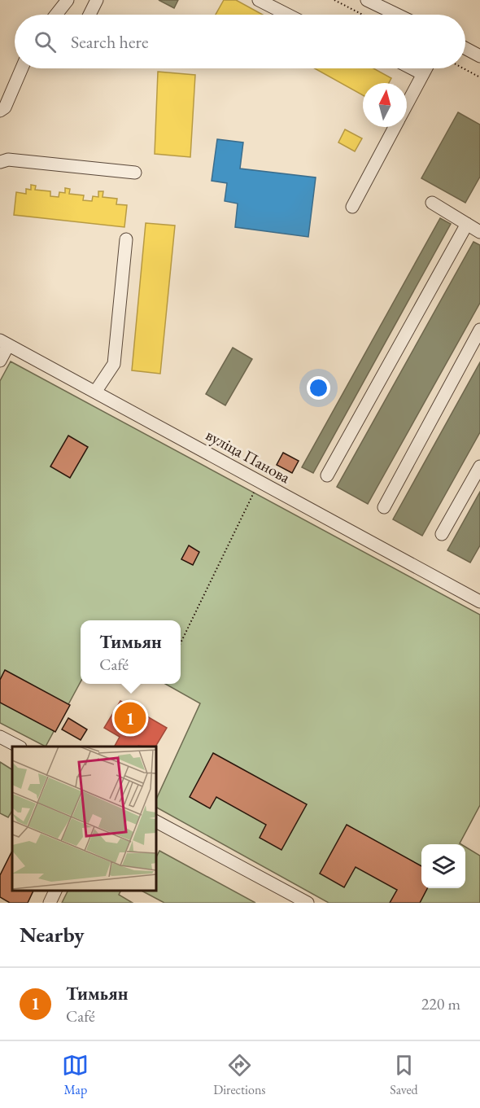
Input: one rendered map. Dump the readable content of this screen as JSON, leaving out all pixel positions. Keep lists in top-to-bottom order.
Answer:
{
  "streets": {
    "street": ["вуліца Панова"]
  },
  "north": "top",
  "page": {
    "search": "Search here",
    "popup": ["Тимьян", "Café"],
    "pins": "1",
    "heading": "Nearby",
    "list": [
      {
        "mark": "1",
        "name": "Тимьян",
        "note": "Café",
        "value": "220 m"
      }
    ],
    "nav": ["Map", "Directions", "Saved"]
  }
}
